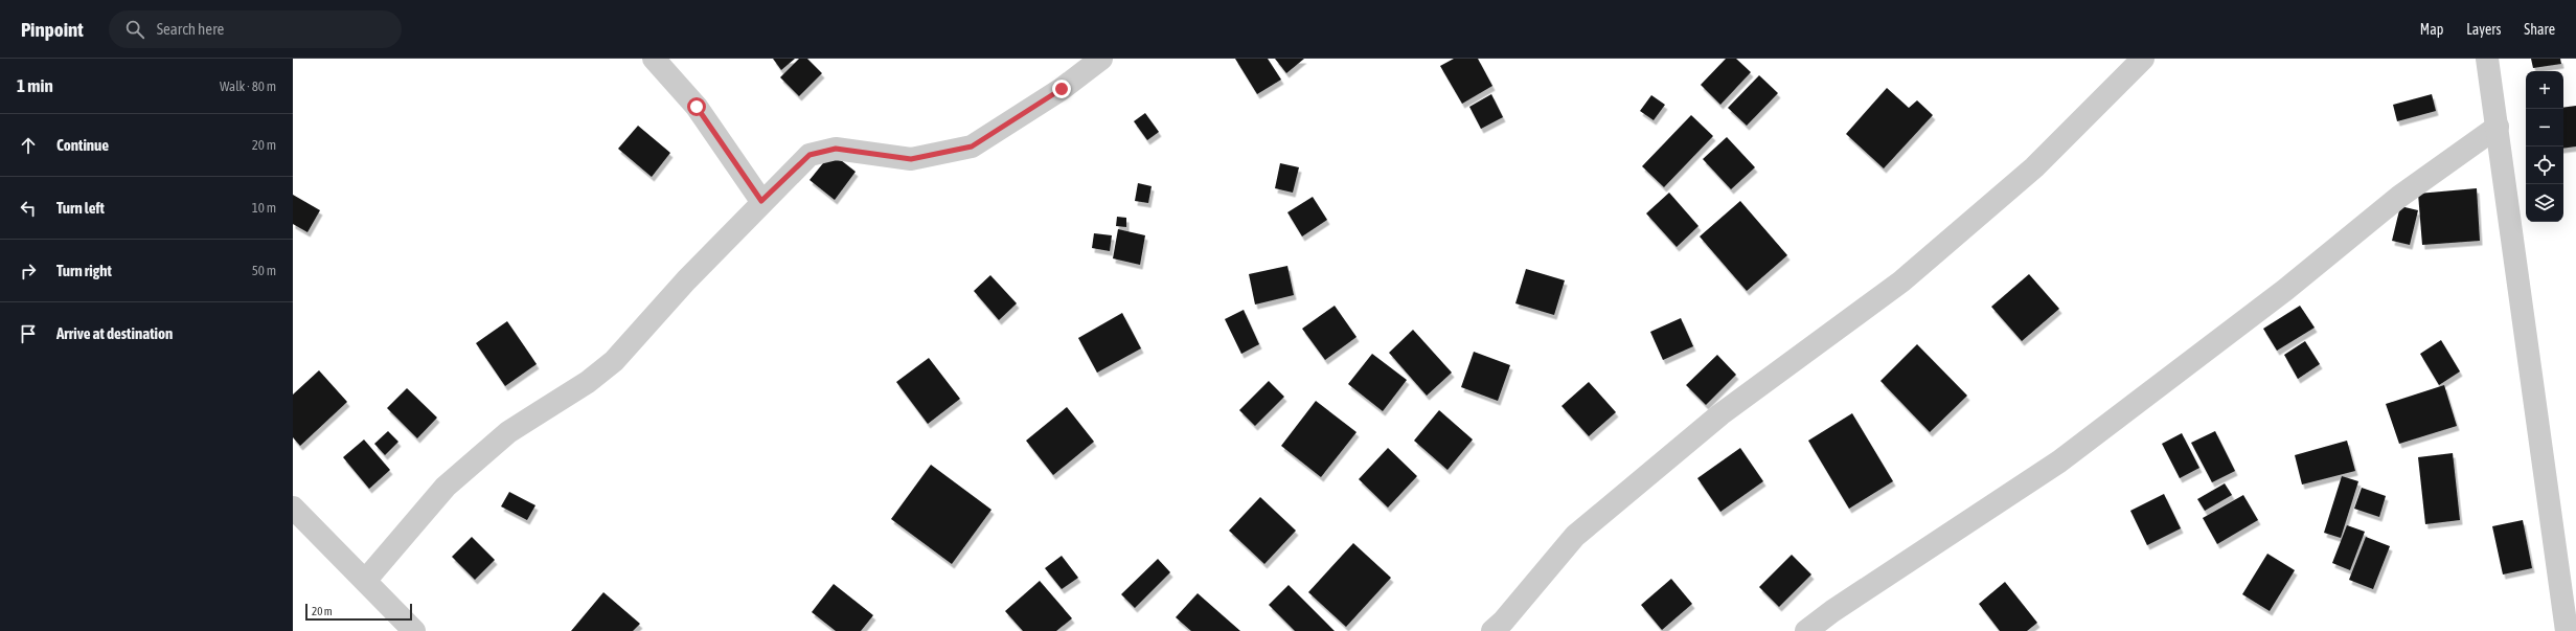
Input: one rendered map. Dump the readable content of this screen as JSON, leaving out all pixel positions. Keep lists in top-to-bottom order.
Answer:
{
  "scale_bar": "20 m",
  "page": {
    "header": "Pinpoint",
    "search": "Search here",
    "nav": ["Map", "Layers", "Share"],
    "heading": ["1 min", "Walk · 80 m"],
    "map_buttons": ["+", "−"],
    "list": [
      ["Continue", "20 m"],
      ["Turn left", "10 m"],
      ["Turn right", "50 m"],
      "Arrive at destination"
    ],
    "scale": "20 m"
  }
}
